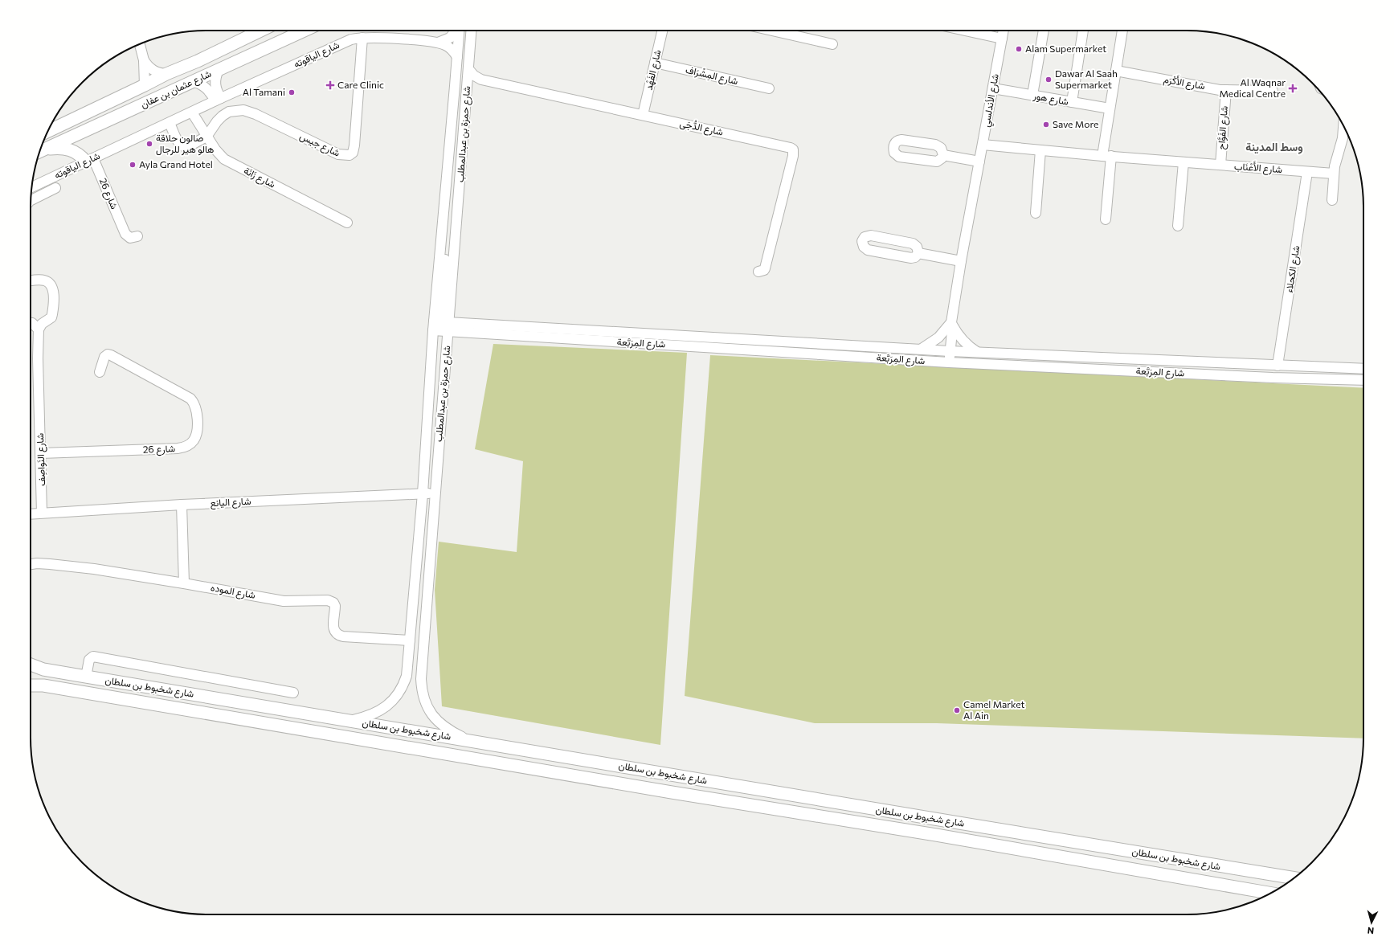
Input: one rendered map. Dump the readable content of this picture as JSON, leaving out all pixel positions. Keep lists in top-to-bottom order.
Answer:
{
  "streets": {
    "main road": ["شارع عثمان بن عفان", "شارع شخبوط بن سلطان"],
    "street": [
      "شارع الياقوته",
      "شارع الفَهْد",
      "شارع المِشْرَاف",
      "شارع الأَكْرَم",
      "شارع هور",
      "شارع الأندلسي",
      "شارع الدُّجَى",
      "شارع الفَوَّاح",
      "شارع حمزة بن عبدالمطلب",
      "شارع جيس",
      "شارع الأَعْنَاب",
      "شارع زَانَة",
      "شارع 26",
      "شارع الكحلاء",
      "شارع المِرَبَّعة",
      "شارع النَواصِف",
      "شارع اليانع",
      "شارع الموده"
    ]
  },
  "crossings": [
    ["شارع الياقوته", "شارع حمزة بن عبدالمطلب"],
    ["شارع الياقوته", "شارع جيس"],
    ["شارع الياقوته", "شارع زَانَة"],
    ["شارع الياقوته", "شارع 26"],
    ["شارع الفَهْد", "شارع المِشْرَاف"],
    ["شارع الفَهْد", "شارع الدُّجَى"],
    ["شارع الأَكْرَم", "شارع الفَوَّاح"],
    ["شارع هور", "شارع الأندلسي"],
    ["شارع الأندلسي", "شارع الأَعْنَاب"],
    ["شارع الأندلسي", "شارع المِرَبَّعة"],
    ["شارع الدُّجَى", "شارع حمزة بن عبدالمطلب"],
    ["شارع الفَوَّاح", "شارع الأَعْنَاب"],
    ["شارع حمزة بن عبدالمطلب", "شارع المِرَبَّعة"],
    ["شارع حمزة بن عبدالمطلب", "شارع اليانع"],
    ["شارع حمزة بن عبدالمطلب", "شارع الموده"],
    ["شارع حمزة بن عبدالمطلب", "شارع شخبوط بن سلطان"],
    ["شارع جيس", "شارع زَانَة"],
    ["شارع الأَعْنَاب", "شارع الكحلاء"],
    ["شارع 26", "شارع النَواصِف"],
    ["شارع الكحلاء", "شارع المِرَبَّعة"],
    ["شارع النَواصِف", "شارع اليانع"]
  ],
  "districts": ["وسط المدينة"],
  "places": {
    "other": [
      "Alam Supermarket",
      "Dawar Al Saah Supermarket",
      "Al Tamani",
      "Save More",
      "صالون حلاقة هالو هير للرجال",
      "Ayla Grand Hotel",
      "Camel Market Al Ain"
    ],
    "health": ["Care Clinic", "Al Waqnar Medical Centre"]
  },
  "north": "bottom"
}
